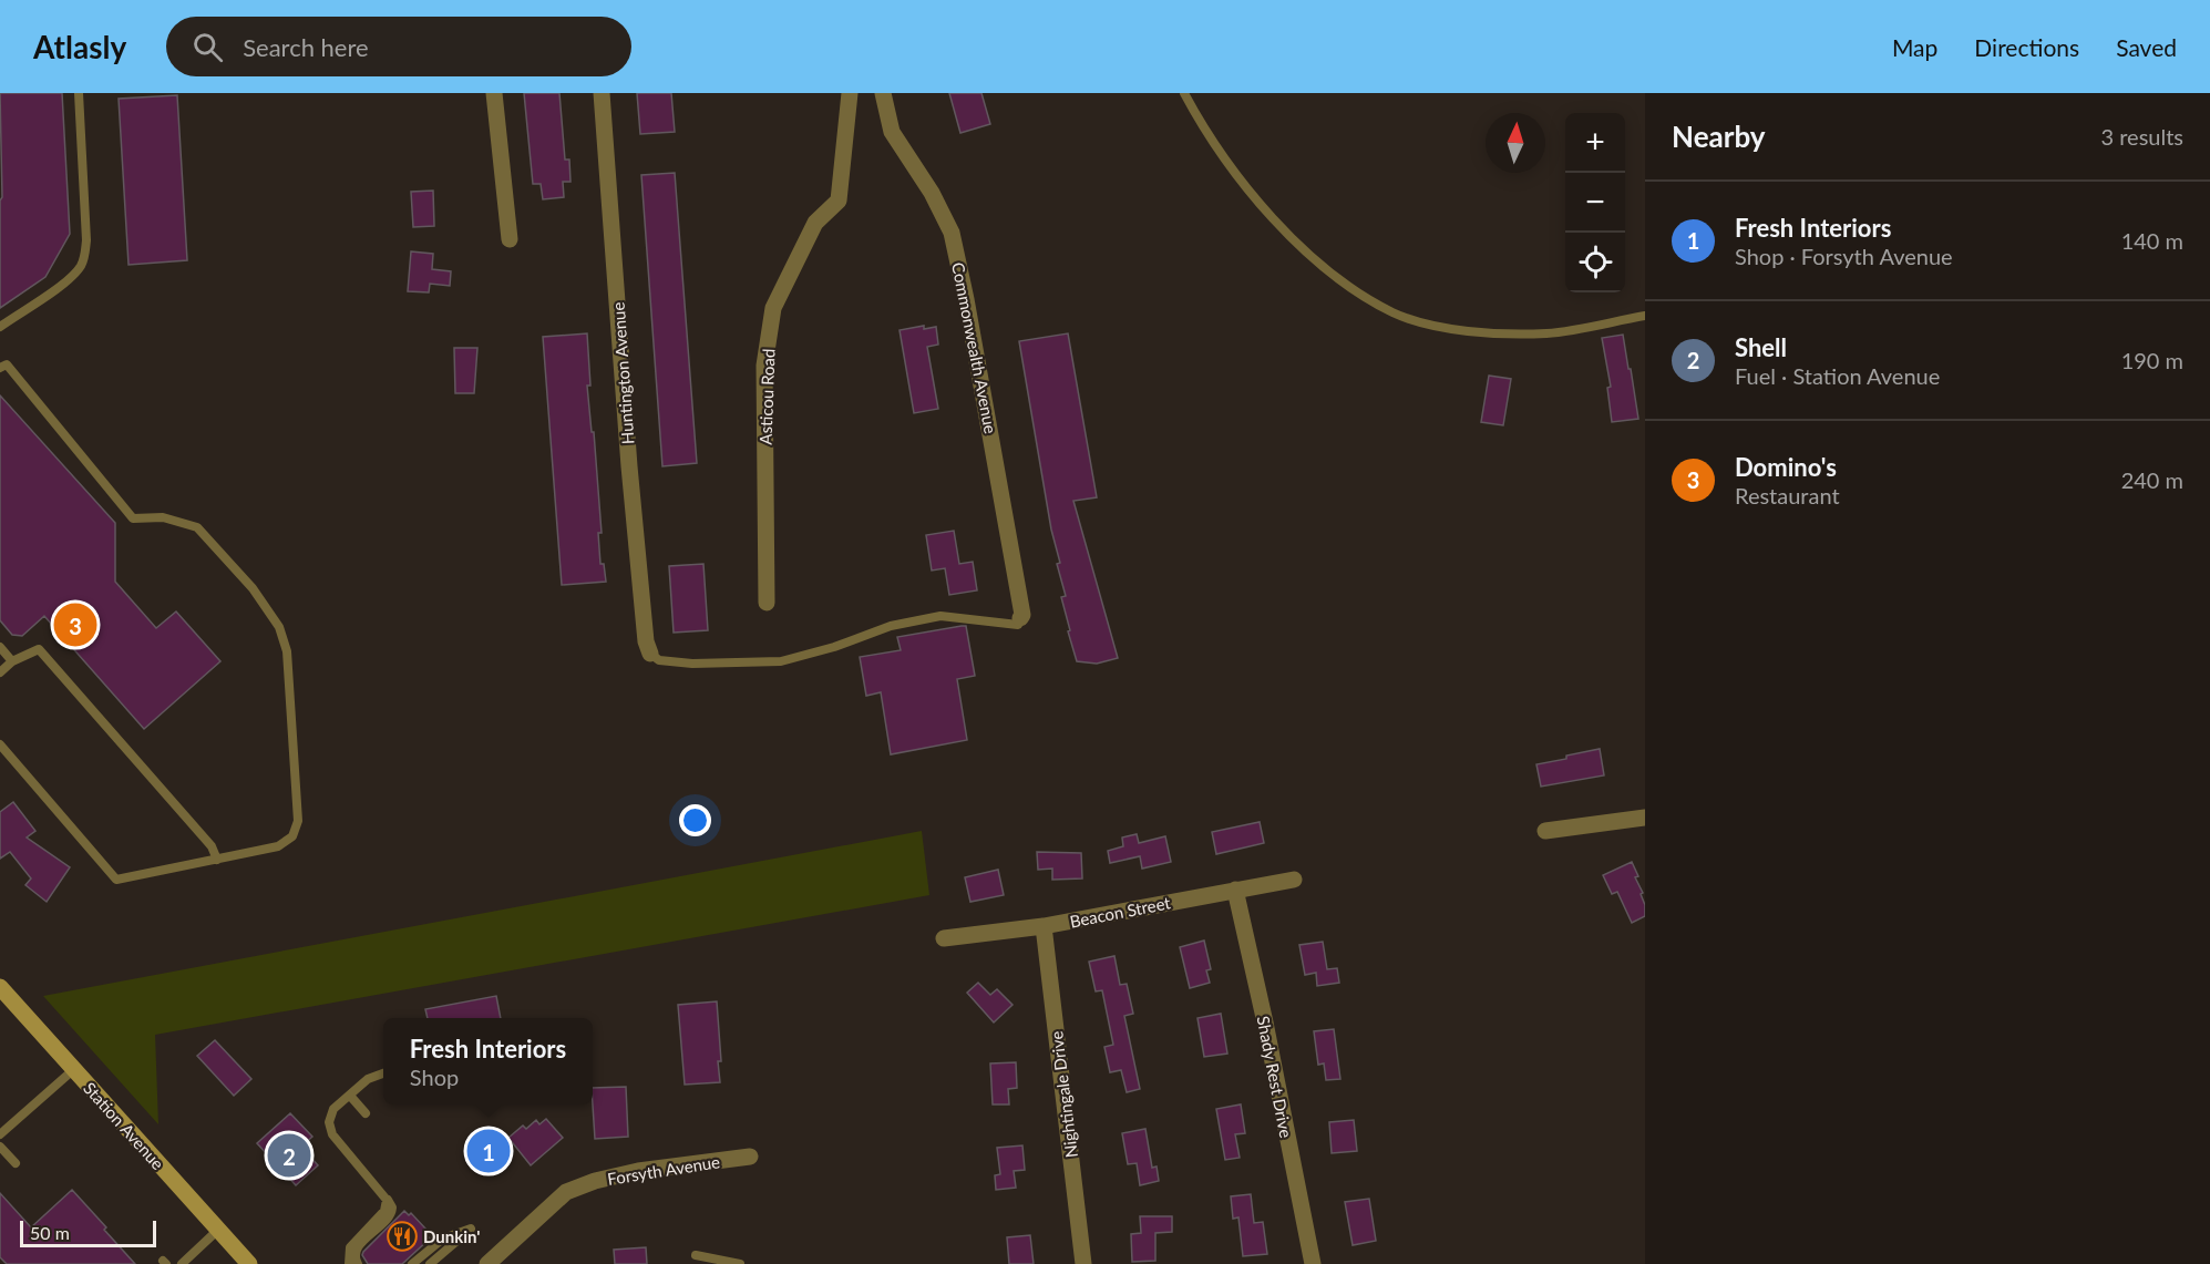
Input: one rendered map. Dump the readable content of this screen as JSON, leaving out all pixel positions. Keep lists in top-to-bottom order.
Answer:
{
  "streets": {
    "main road": ["Station Avenue"],
    "street": [
      "Commonwealth Avenue",
      "Huntington Avenue",
      "Asticou Road",
      "Beacon Street",
      "Shady Rest Drive",
      "Nightingale Drive",
      "Forsyth Avenue"
    ]
  },
  "crossings": [
    ["Beacon Street", "Shady Rest Drive"],
    ["Beacon Street", "Nightingale Drive"]
  ],
  "places": {
    "restaurant": ["Dunkin'"]
  },
  "scale_bar": "50 m",
  "north": "top",
  "page": {
    "header": "Atlasly",
    "search": "Search here",
    "nav": ["Map", "Directions", "Saved"],
    "heading": ["Nearby", "3 results"],
    "map_buttons": ["+", "−"],
    "list": [
      {
        "mark": "1",
        "name": "Fresh Interiors",
        "note": "Shop · Forsyth Avenue",
        "value": "140 m"
      },
      {
        "mark": "2",
        "name": "Shell",
        "note": "Fuel · Station Avenue",
        "value": "190 m"
      },
      {
        "mark": "3",
        "name": "Domino's",
        "note": "Restaurant",
        "value": "240 m"
      }
    ],
    "pins": ["3", "1", "2"],
    "popup": ["Fresh Interiors", "Shop"],
    "scale": "50 m"
  }
}
